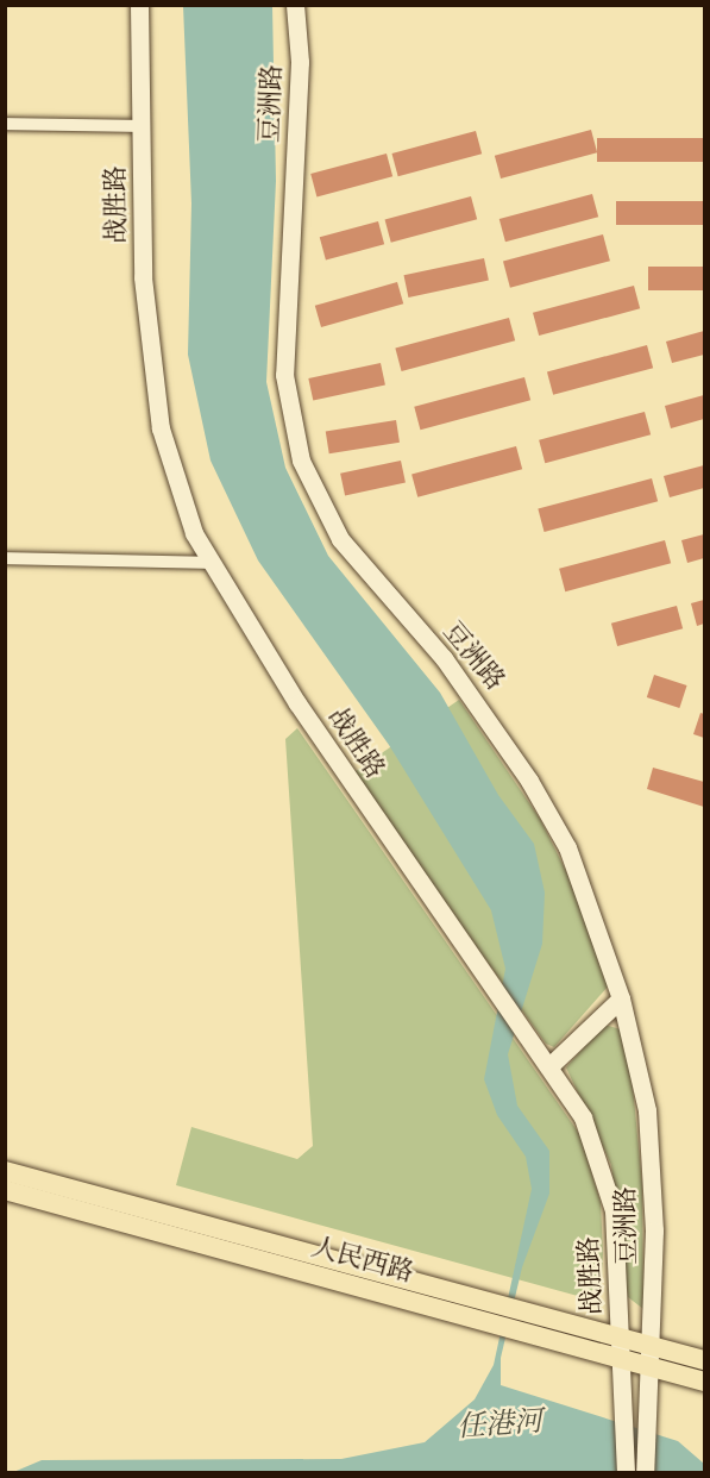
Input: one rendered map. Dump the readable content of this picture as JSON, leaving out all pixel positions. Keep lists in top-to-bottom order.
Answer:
{
  "streets": {
    "main road": ["人民西路"],
    "street": ["豆洲路", "战胜路"]
  },
  "crossings": [
    ["豆洲路", "人民西路"],
    ["战胜路", "人民西路"]
  ],
  "water": ["任港河"]
}
